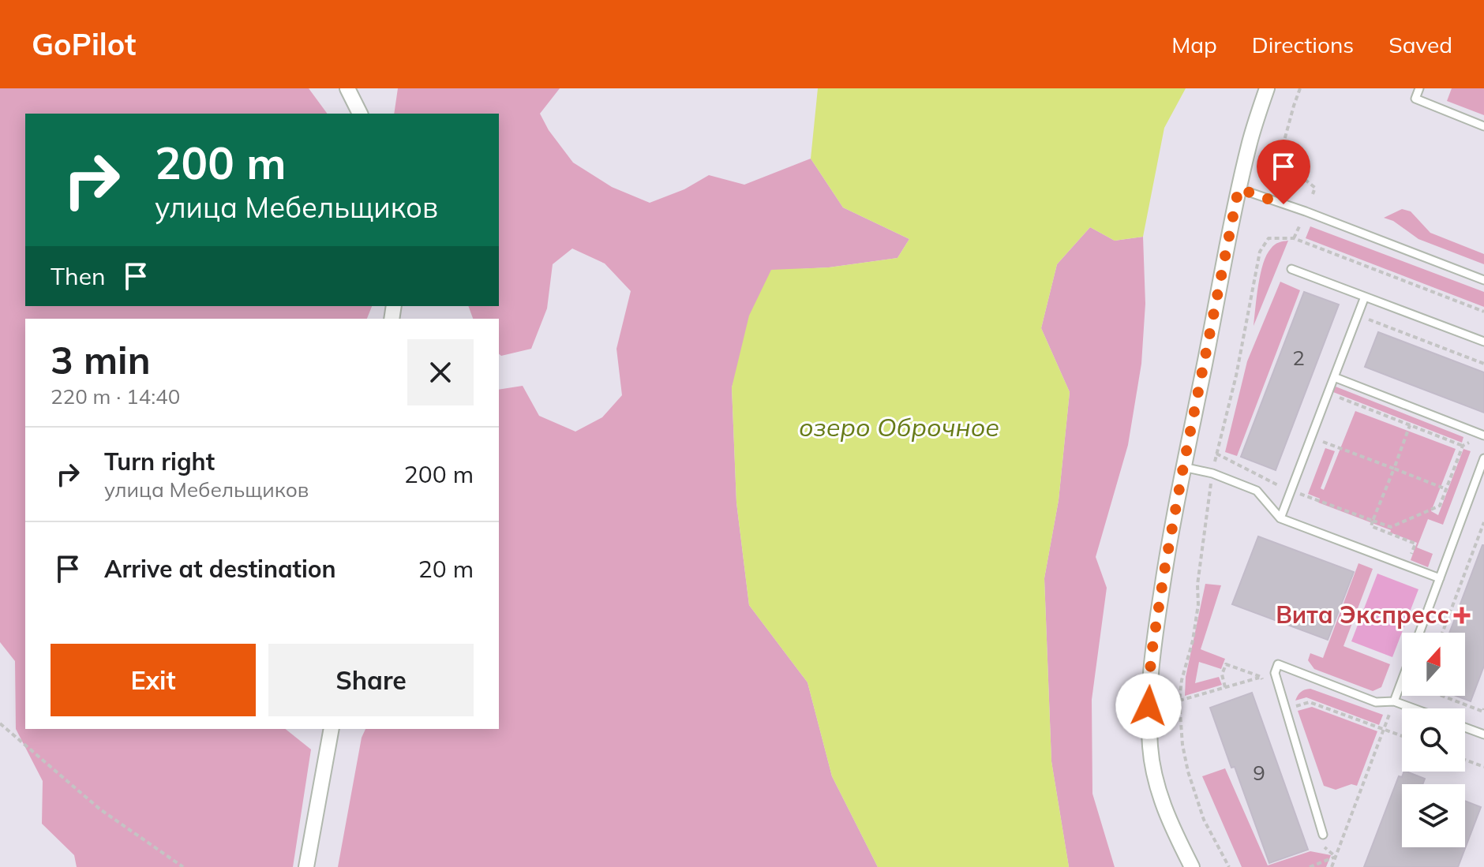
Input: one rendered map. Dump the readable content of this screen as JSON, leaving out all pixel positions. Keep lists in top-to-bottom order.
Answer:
{
  "water": ["озеро Оброчное"],
  "places": {
    "health": ["Вита Экспресс"]
  },
  "house_numbers": ["2", "9"],
  "north": "top",
  "page": {
    "header": "GoPilot",
    "nav": ["Map", "Directions", "Saved"],
    "turn": ["200 m", "улица Мебельщиков"],
    "then": "Then",
    "heading": ["3 min", "220 m · 14:40"],
    "list": [
      {
        "name": "Turn right",
        "note": "улица Мебельщиков",
        "value": "200 m"
      },
      {
        "name": "Arrive at destination",
        "value": "20 m"
      }
    ],
    "buttons": ["Exit", "Share"]
  }
}
